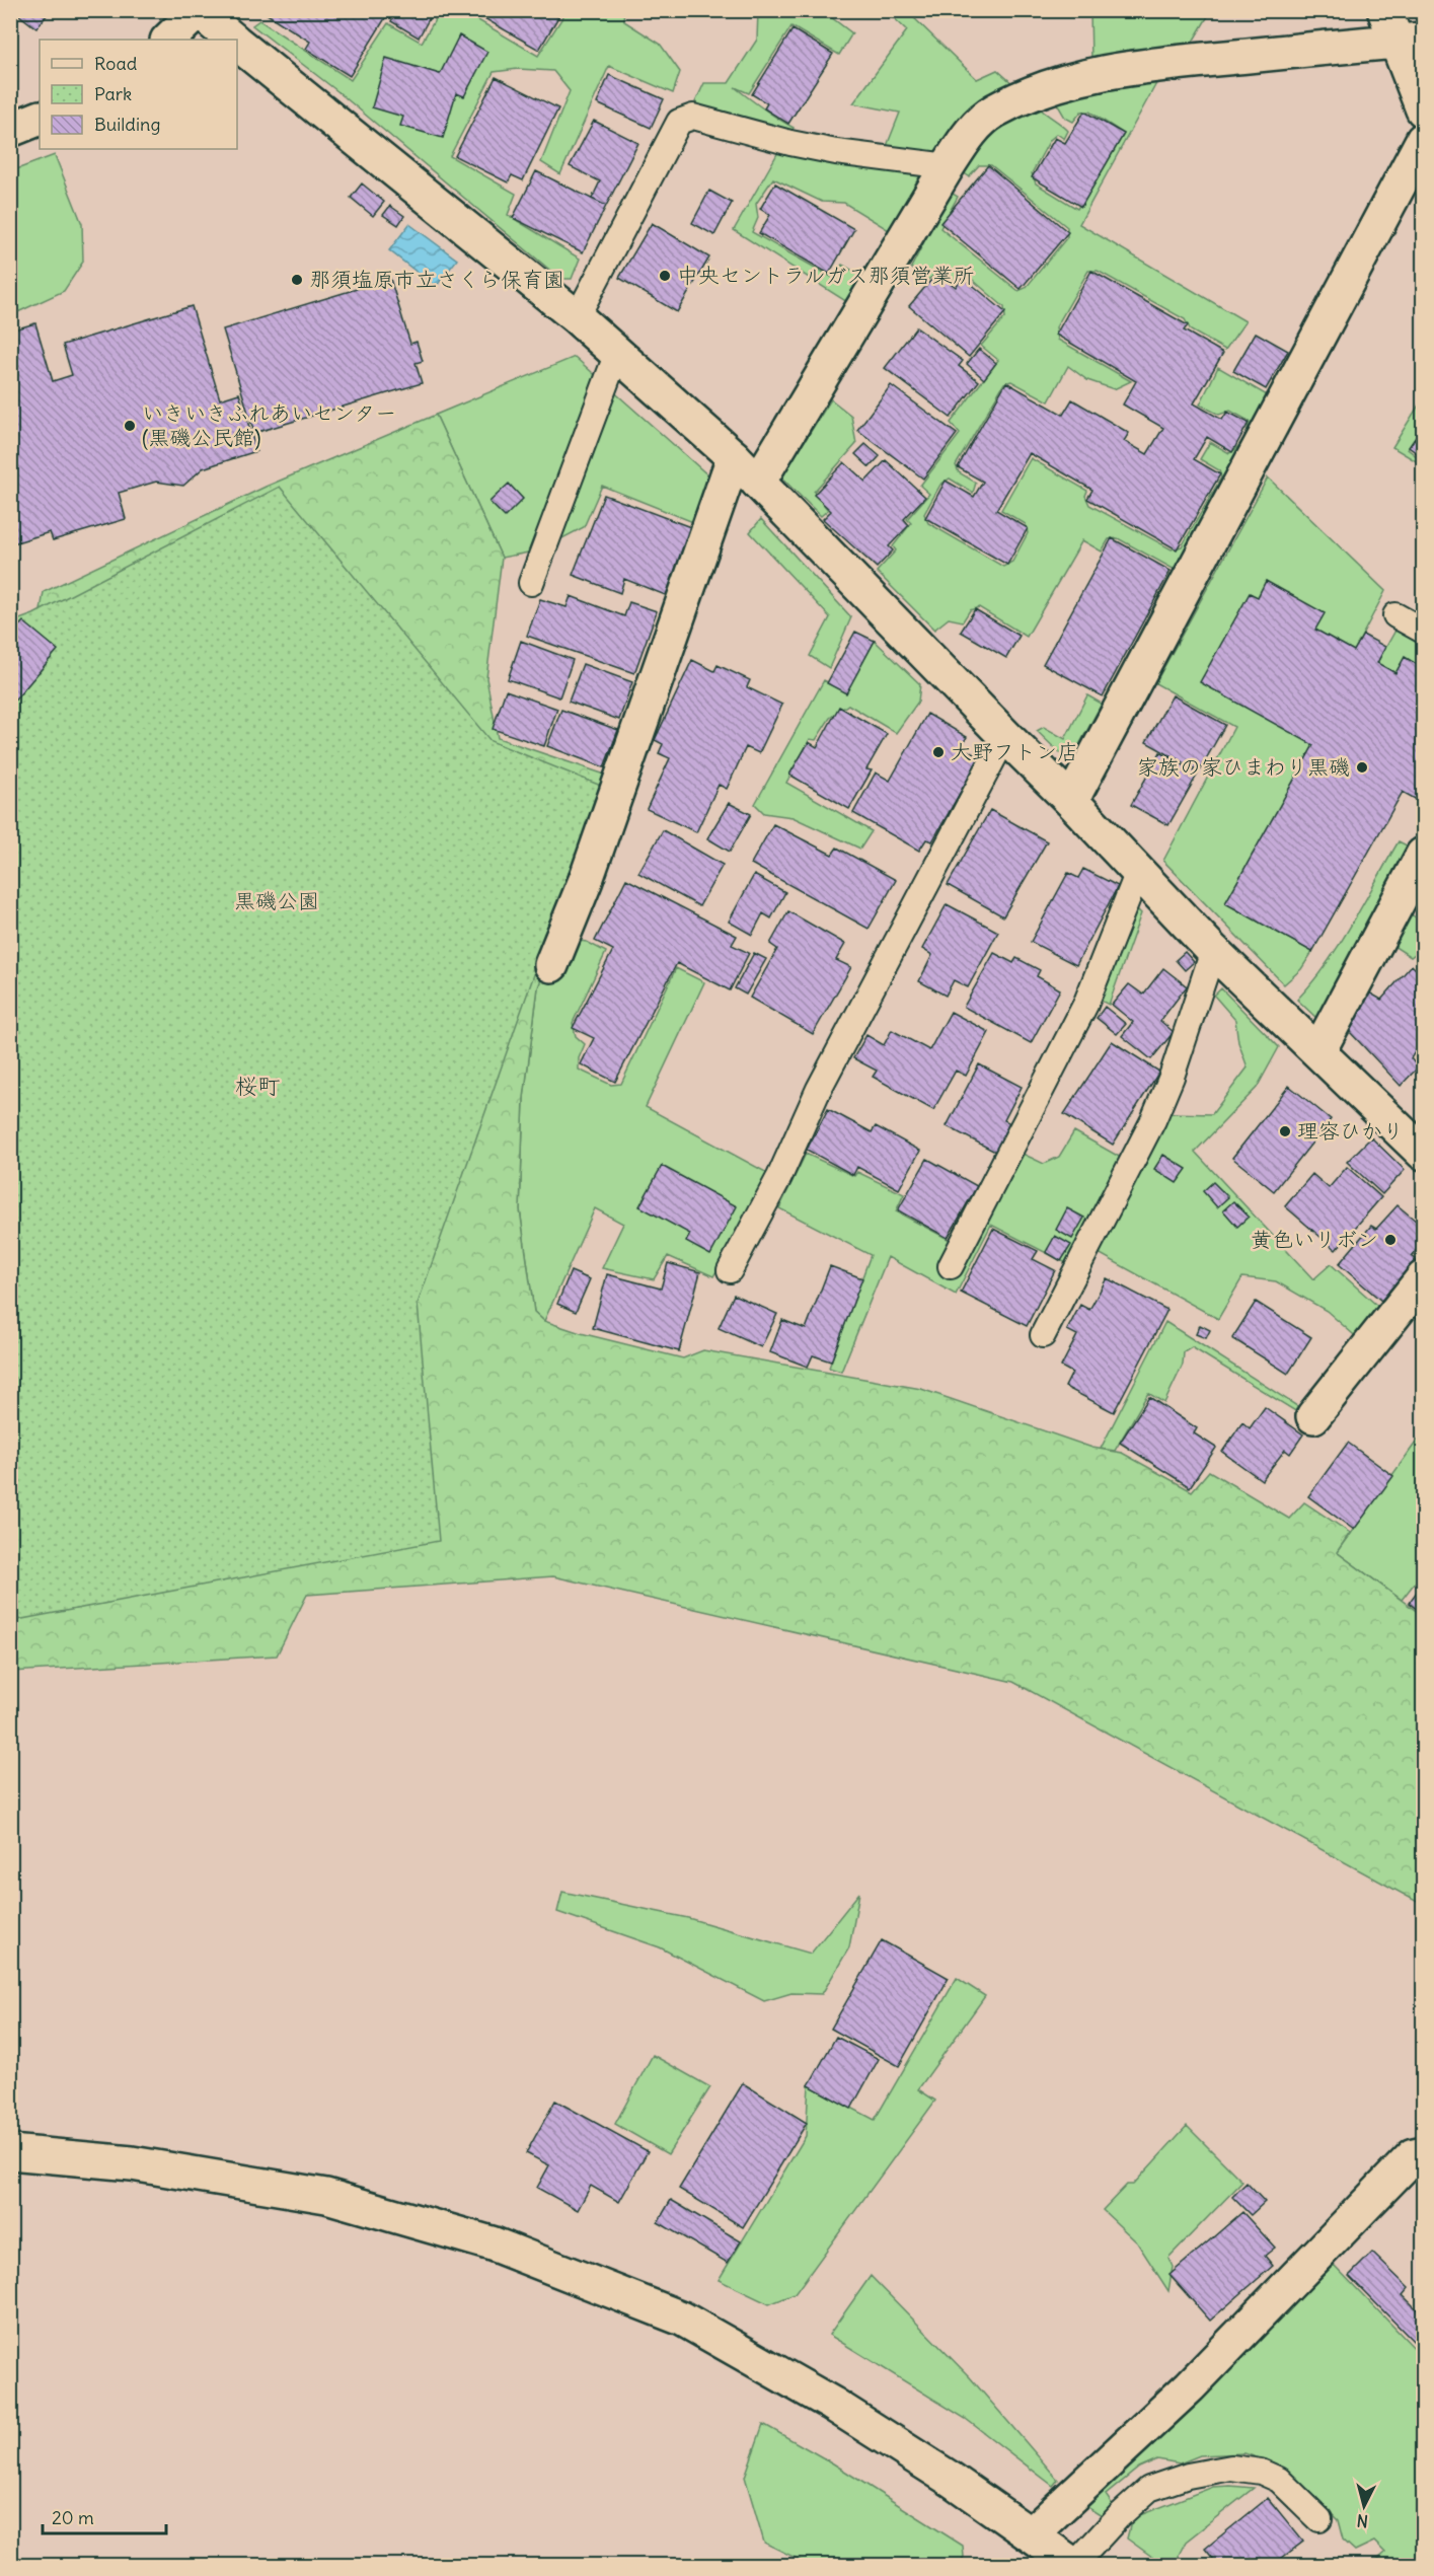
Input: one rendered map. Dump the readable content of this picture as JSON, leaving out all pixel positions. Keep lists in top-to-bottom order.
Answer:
{
  "districts": ["桜町"],
  "parks": ["黒磯公園"],
  "places": [
    "中央セントラルガス那須営業所",
    "那須塩原市立さくら保育園",
    "いきいきふれあいセンター (黒磯公民館)",
    "大野フトン店",
    "家族の家ひまわり黒磯",
    "理容ひかり",
    "黄色いリボン"
  ],
  "legend": ["Road", "Park", "Building"],
  "scale_bar": "20 m",
  "north": "bottom"
}
